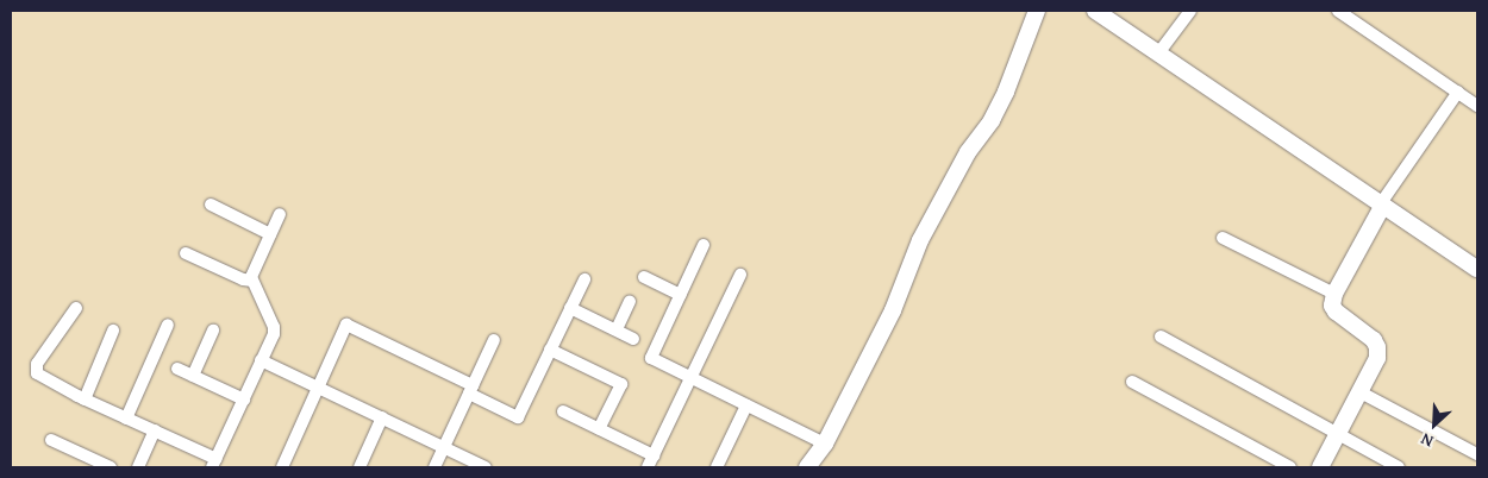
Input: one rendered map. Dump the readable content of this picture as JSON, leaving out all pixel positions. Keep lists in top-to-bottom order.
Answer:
{
  "north": "bottom left"
}
